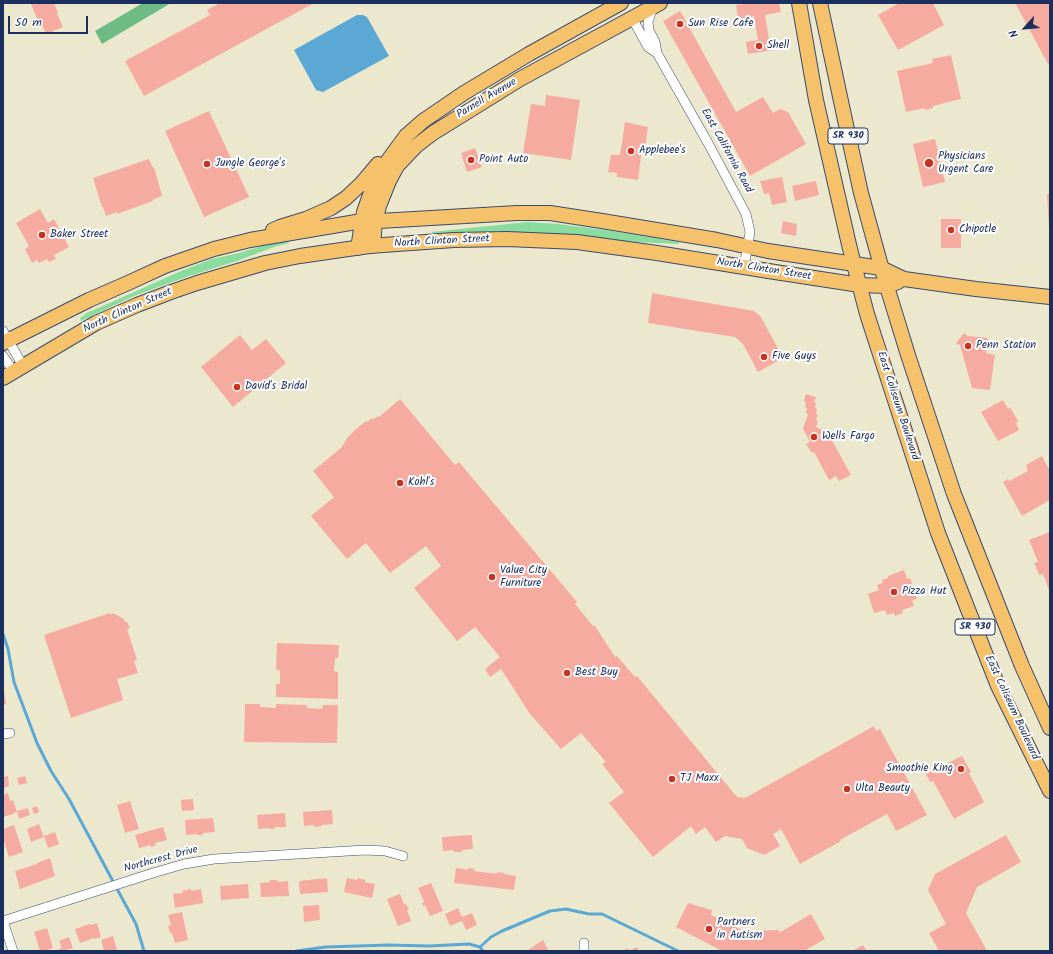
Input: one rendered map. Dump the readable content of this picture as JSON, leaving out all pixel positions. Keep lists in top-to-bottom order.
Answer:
{
  "streets": {
    "main road": [
      "Parnell Avenue",
      "SR 930",
      "North Clinton Street",
      "East Coliseum Boulevard"
    ],
    "street": ["East California Road", "Northcrest Drive"]
  },
  "crossings": [
    ["Parnell Avenue", "East California Road"],
    ["Parnell Avenue", "North Clinton Street"],
    ["SR 930", "North Clinton Street"],
    ["East California Road", "North Clinton Street"],
    ["North Clinton Street", "East Coliseum Boulevard"]
  ],
  "places": [
    "Sun Rise Cafe",
    "Shell",
    "Applebee's",
    "Point Auto",
    "Physicians Urgent Care",
    "Jungle George's",
    "Chipotle",
    "Baker Street",
    "Penn Station",
    "Five Guys",
    "David's Bridal",
    "Wells Fargo",
    "Kohl's",
    "Value City Furniture",
    "Pizza Hut",
    "Best Buy",
    "Smoothie King",
    "TJ Maxx",
    "Ulta Beauty",
    "Partners in Autism"
  ],
  "scale_bar": "50 m",
  "north": "bottom left"
}
